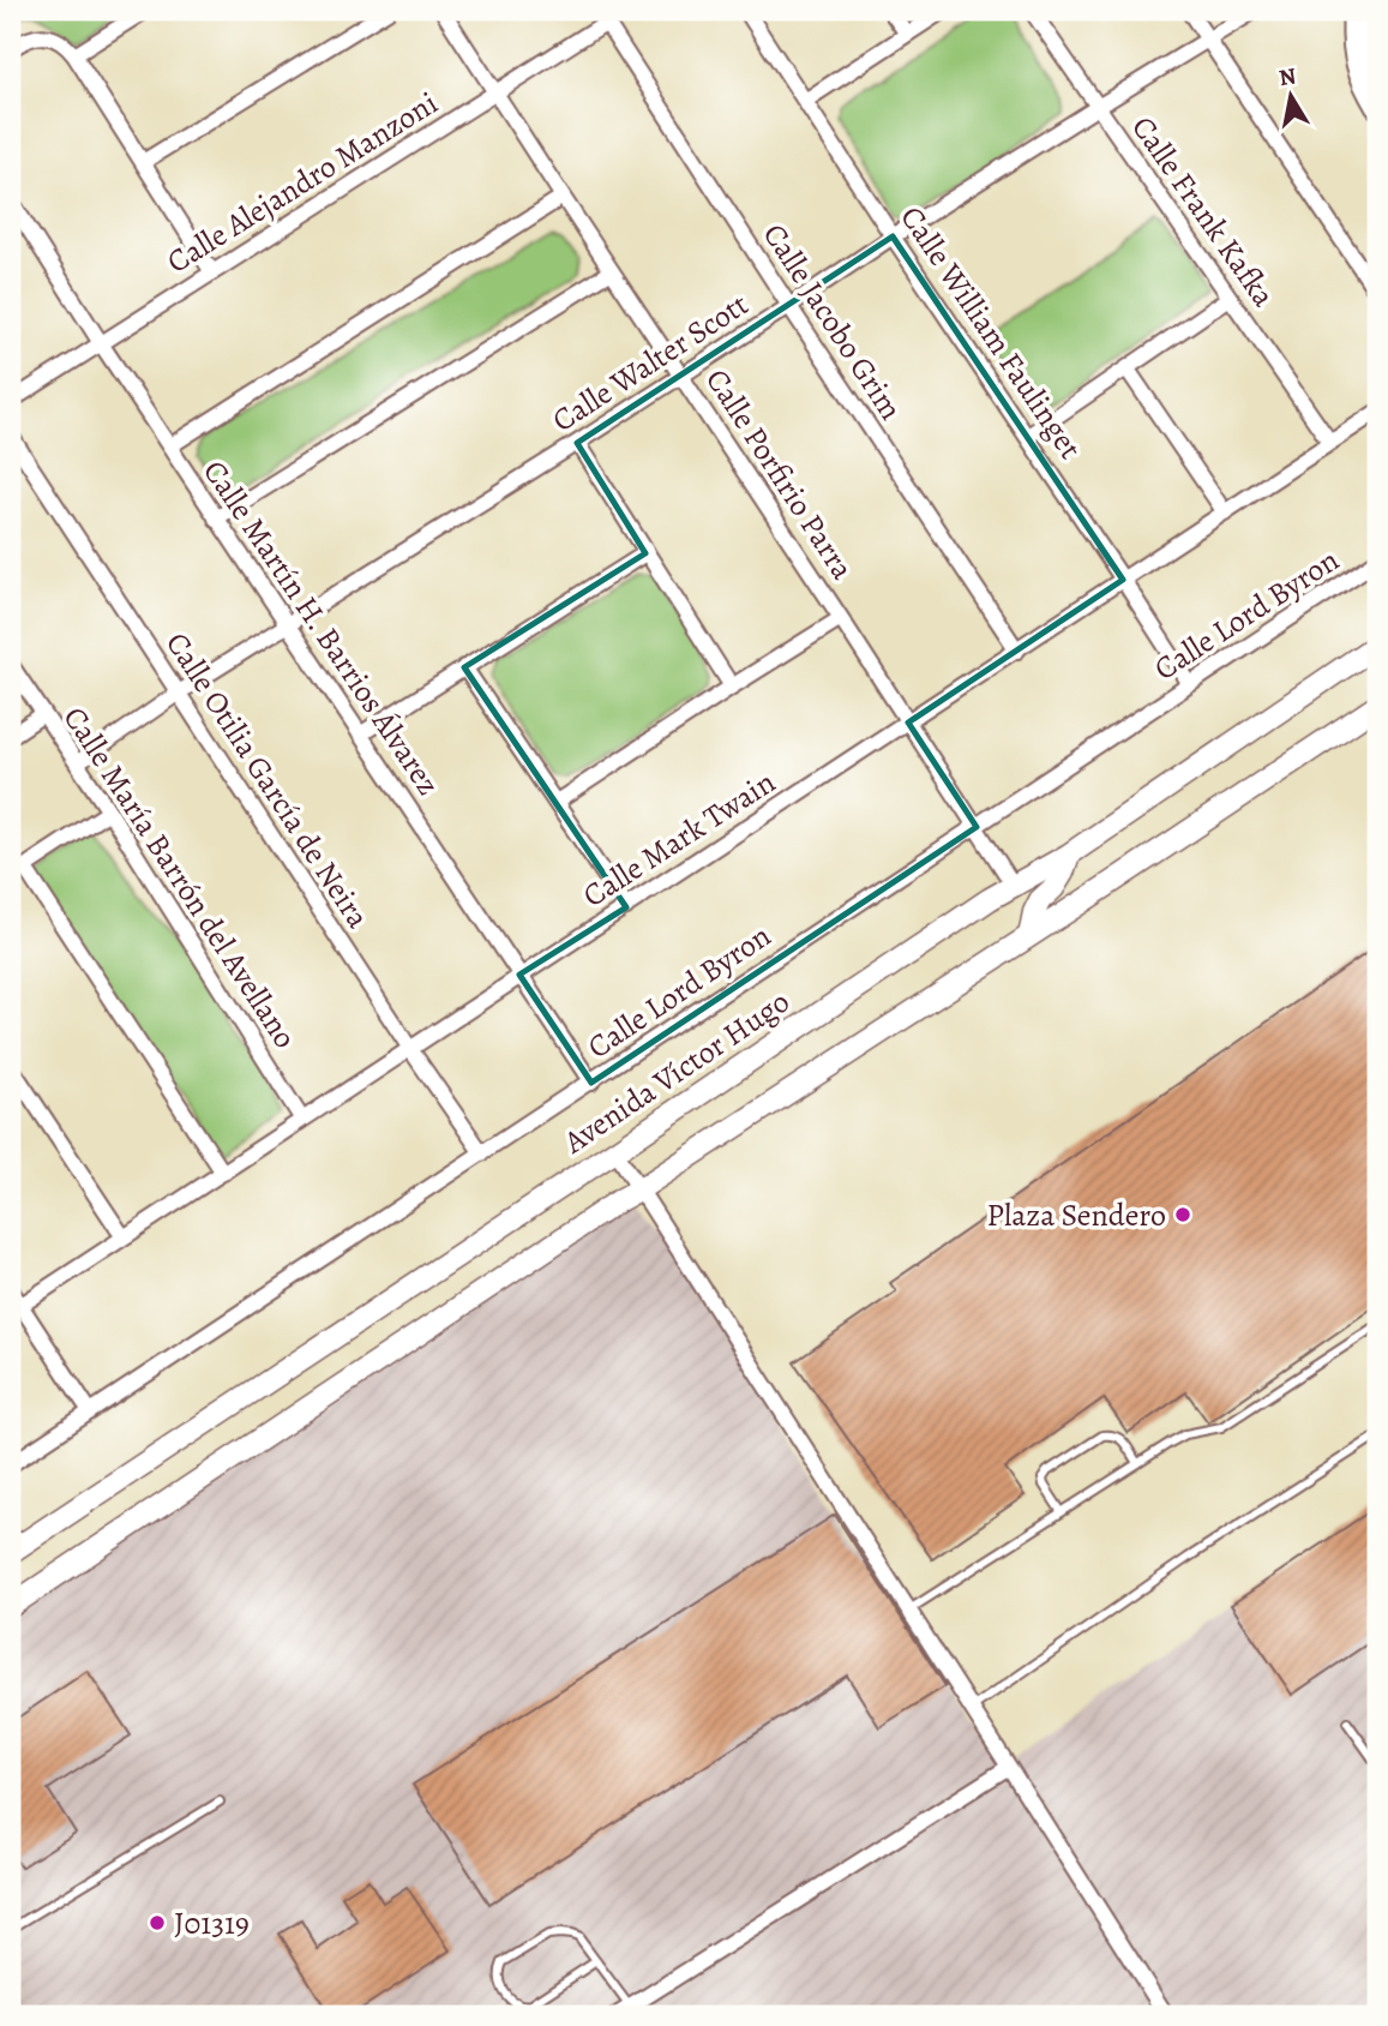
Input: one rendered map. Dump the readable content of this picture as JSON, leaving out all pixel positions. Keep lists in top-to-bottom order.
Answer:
{
  "streets": {
    "street": [
      "Calle Alejandro Manzoni",
      "Calle Frank Kafka",
      "Calle Jacobo Grim",
      "Calle William Faulinget",
      "Calle Walter Scott",
      "Calle Porfirio Parra",
      "Calle Lord Byron",
      "Calle Martín H. Barrios Álvarez",
      "Calle Otilia García de Neira",
      "Calle Mark Twain",
      "Calle María Barrón del Avellano",
      "Avenida Víctor Hugo"
    ]
  },
  "crossings": [
    ["Calle Alejandro Manzoni", "Calle Jacobo Grim"],
    ["Calle Alejandro Manzoni", "Calle Porfirio Parra"],
    ["Calle Alejandro Manzoni", "Calle Martín H. Barrios Álvarez"],
    ["Calle Frank Kafka", "Calle Walter Scott"],
    ["Calle Frank Kafka", "Calle Mark Twain"],
    ["Calle Jacobo Grim", "Calle Walter Scott"],
    ["Calle Jacobo Grim", "Calle Mark Twain"],
    ["Calle William Faulinget", "Calle Walter Scott"],
    ["Calle William Faulinget", "Calle Lord Byron"],
    ["Calle William Faulinget", "Calle Mark Twain"],
    ["Calle Walter Scott", "Calle Porfirio Parra"],
    ["Calle Walter Scott", "Calle Martín H. Barrios Álvarez"],
    ["Calle Walter Scott", "Calle Otilia García de Neira"],
    ["Calle Walter Scott", "Calle María Barrón del Avellano"],
    ["Calle Porfirio Parra", "Calle Lord Byron"],
    ["Calle Porfirio Parra", "Calle Mark Twain"],
    ["Calle Porfirio Parra", "Avenida Víctor Hugo"],
    ["Calle Lord Byron", "Calle Martín H. Barrios Álvarez"],
    ["Calle Lord Byron", "Calle Otilia García de Neira"],
    ["Calle Martín H. Barrios Álvarez", "Calle Mark Twain"],
    ["Calle Otilia García de Neira", "Calle Mark Twain"],
    ["Calle Mark Twain", "Calle María Barrón del Avellano"]
  ],
  "places": ["Plaza Sendero", "J01319"],
  "north": "top"
}
